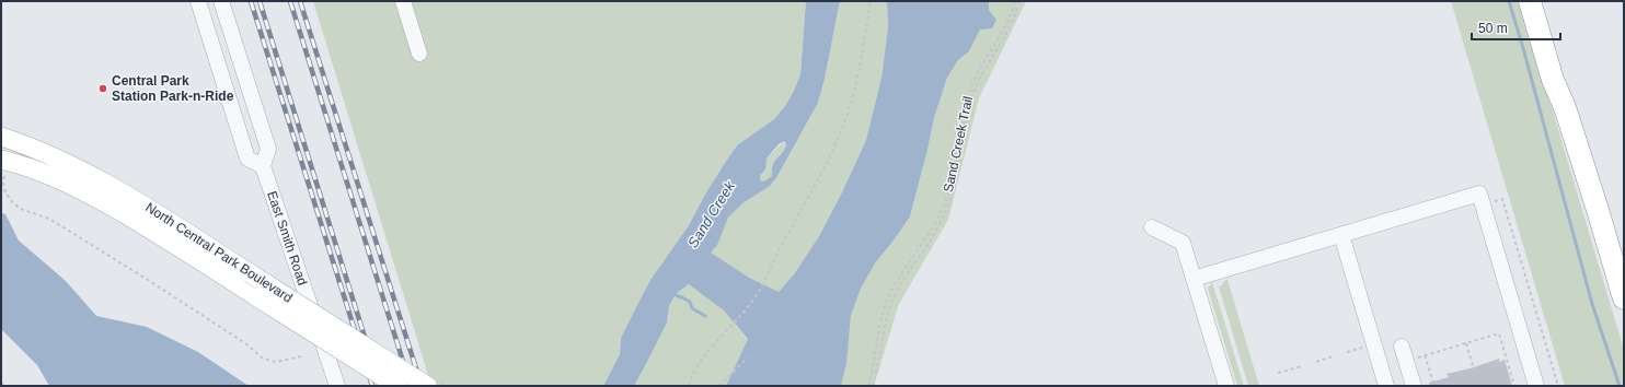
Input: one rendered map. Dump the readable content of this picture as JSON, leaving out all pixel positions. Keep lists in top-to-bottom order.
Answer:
{
  "streets": {
    "main road": ["North Central Park Boulevard"],
    "street": ["East Smith Road"],
    "path": ["Sand Creek Trail"]
  },
  "water": ["Sand Creek"],
  "places": ["Central Park Station Park-n-Ride"],
  "scale_bar": "50 m"
}
